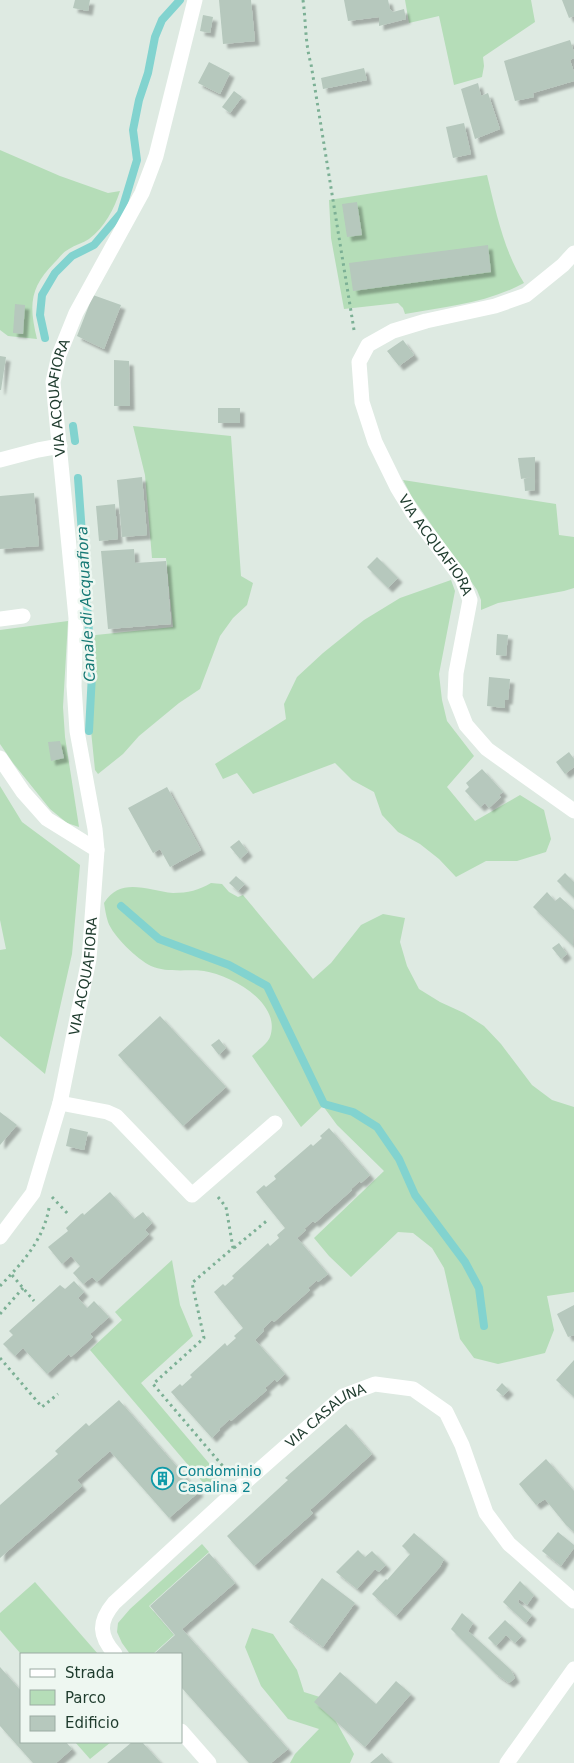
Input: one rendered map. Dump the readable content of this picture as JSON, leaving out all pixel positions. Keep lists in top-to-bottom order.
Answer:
{
  "streets": {
    "street": ["VIA ACQUAFIORA", "VIA CASALINA"]
  },
  "water": ["Canale di Acquafiora"],
  "places": {
    "building": ["Condominio Casalina 2"]
  },
  "legend": ["Strada", "Parco", "Edificio"]
}
